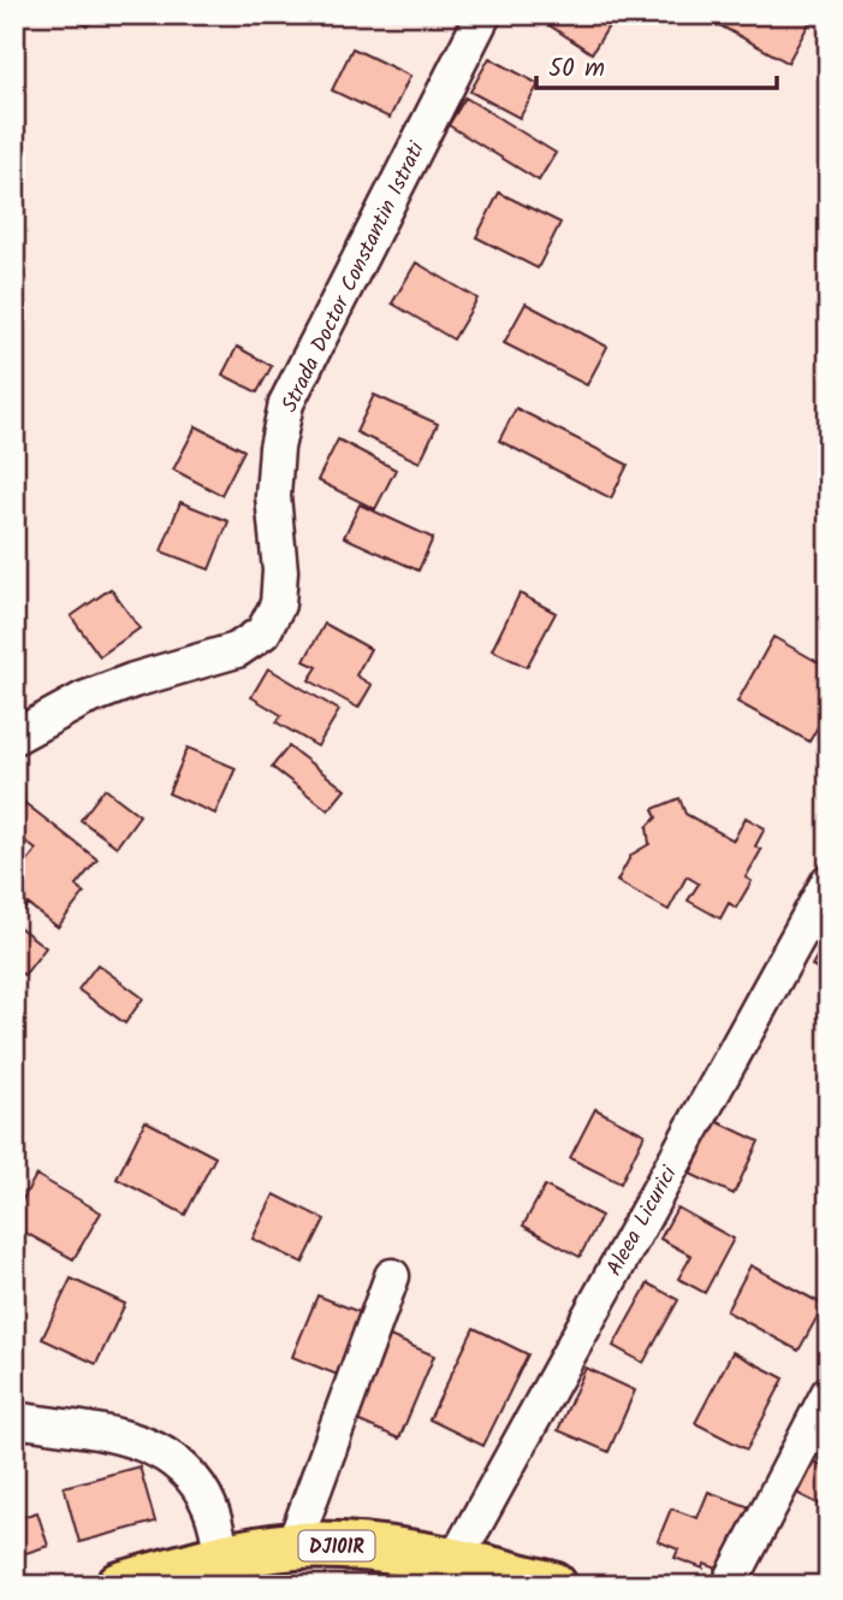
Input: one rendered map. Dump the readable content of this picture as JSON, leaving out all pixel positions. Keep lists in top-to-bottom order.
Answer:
{
  "streets": {
    "main road": ["DJ101R"],
    "street": ["Strada Doctor Constantin Istrati", "Aleea Licurici"]
  },
  "crossings": [
    ["Aleea Licurici", "DJ101R"]
  ],
  "scale_bar": "50 m"
}
